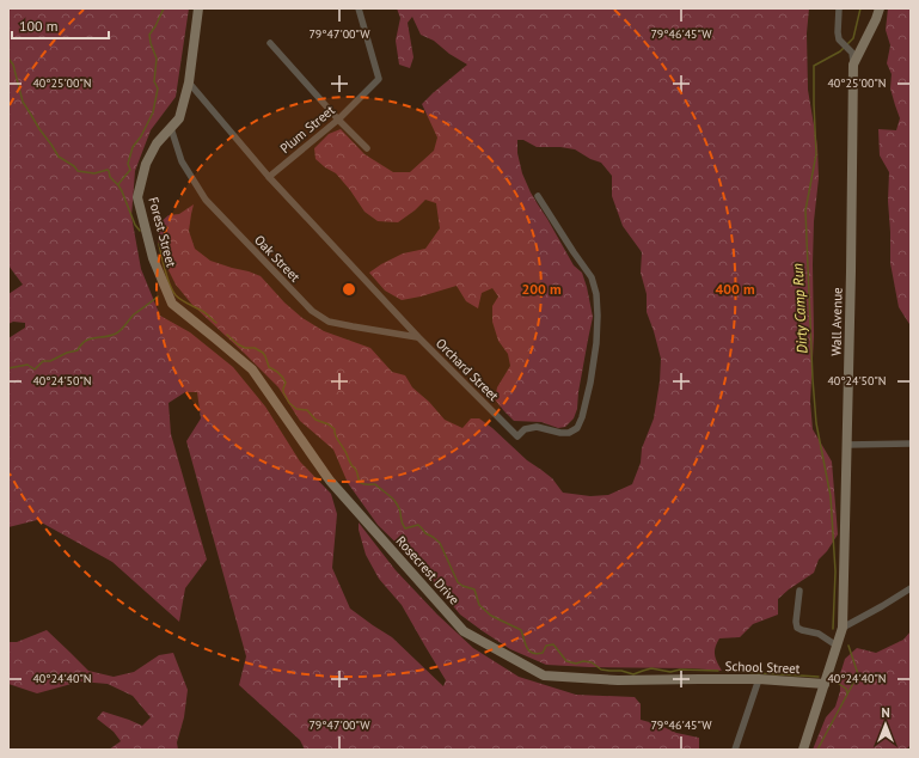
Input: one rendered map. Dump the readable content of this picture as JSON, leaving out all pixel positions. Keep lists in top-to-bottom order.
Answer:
{
  "streets": {
    "street": [
      "Plum Street",
      "Forest Street",
      "Oak Street",
      "Wall Avenue",
      "Orchard Street",
      "Rosecrest Drive",
      "School Street"
    ]
  },
  "crossings": [
    ["Plum Street", "Orchard Street"],
    ["Forest Street", "Oak Street"],
    ["Forest Street", "Orchard Street"],
    ["Forest Street", "Rosecrest Drive"],
    ["Oak Street", "Orchard Street"],
    ["Wall Avenue", "School Street"],
    ["Rosecrest Drive", "School Street"]
  ],
  "water": ["Dirty Camp Run"],
  "scale_bar": "100 m",
  "north": "top",
  "coordinates": [
    "79°47'00\"W",
    "79°46'45\"W",
    "40°25'00\"N",
    "40°24'50\"N",
    "40°24'40\"N"
  ],
  "rings": ["200 m", "400 m"]
}
